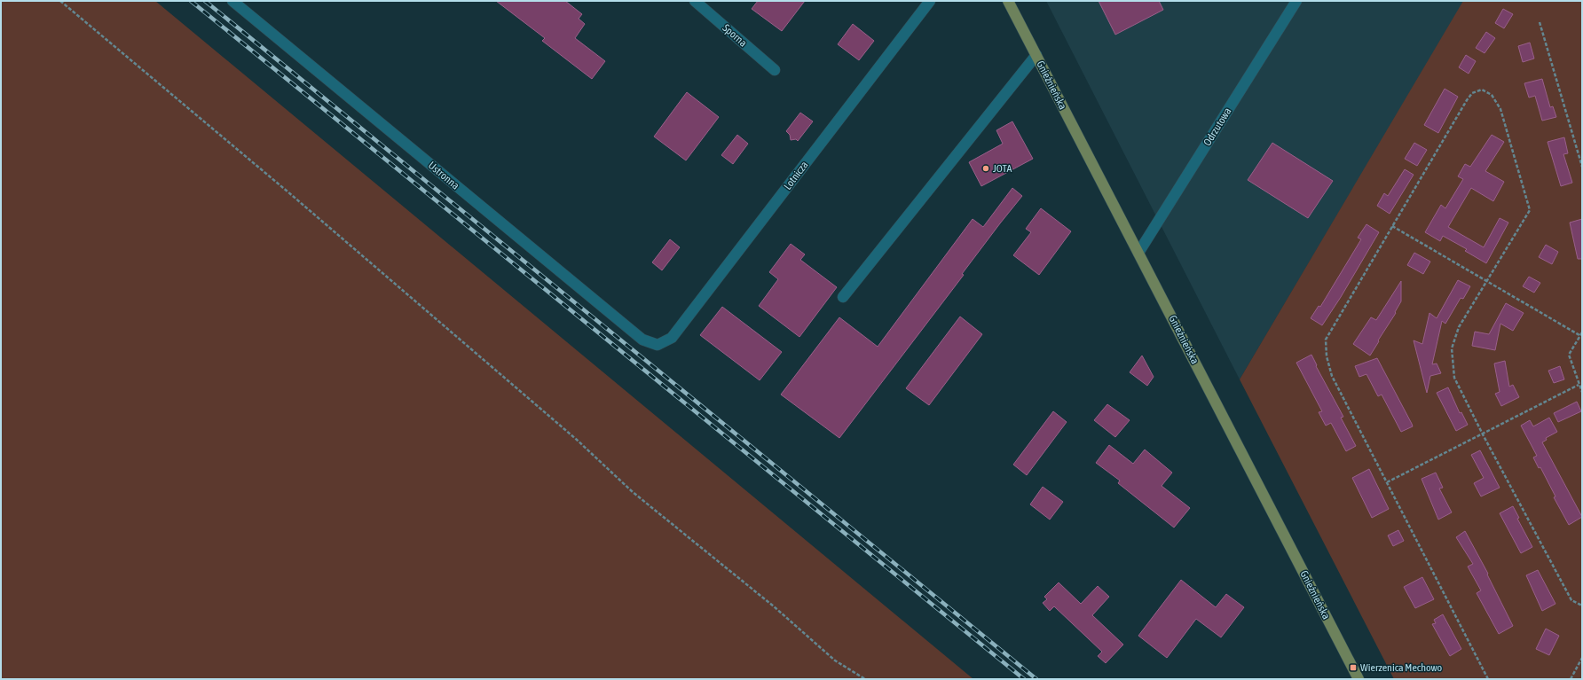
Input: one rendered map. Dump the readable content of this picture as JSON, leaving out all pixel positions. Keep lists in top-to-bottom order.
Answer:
{
  "streets": {
    "main road": ["Gnieźnieńska"],
    "street": [
      "Sporna",
      "Odrzutowa",
      "Ustronna",
      "Lotnicza"
    ]
  },
  "crossings": [
    ["Gnieźnieńska", "Odrzutowa"],
    ["Ustronna", "Lotnicza"]
  ],
  "places": {
    "other": ["JOTA"],
    "transit": ["Wierzenica Mechowo"]
  }
}
